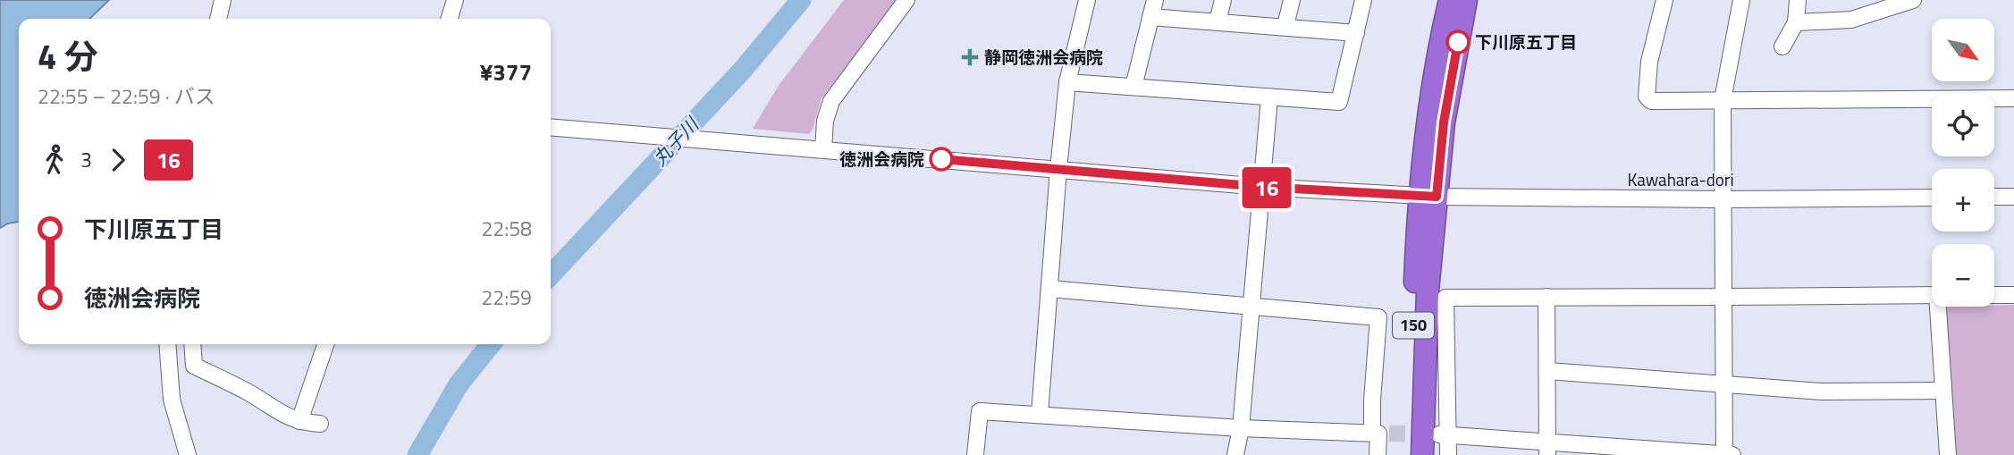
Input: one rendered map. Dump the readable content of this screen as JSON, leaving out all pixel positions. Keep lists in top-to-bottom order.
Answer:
{
  "streets": {
    "highway": ["150"],
    "street": ["Kawahara-dori"]
  },
  "crossings": [
    ["Kawahara-dori", "150"]
  ],
  "water": ["丸子川"],
  "places": {
    "other": ["下川原五丁目", "徳洲会病院"],
    "health": ["静岡徳洲会病院"]
  },
  "lines": ["bus line 16"],
  "north": "bottom right",
  "page": {
    "on_map": "16",
    "map_buttons": ["+", "−"],
    "heading": ["4 分", "22:55 – 22:59 · バス", "¥377"],
    "legs": ["3", "16"],
    "list": [
      {
        "name": "下川原五丁目",
        "value": "22:58"
      },
      {
        "name": "徳洲会病院",
        "value": "22:59"
      }
    ]
  }
}
